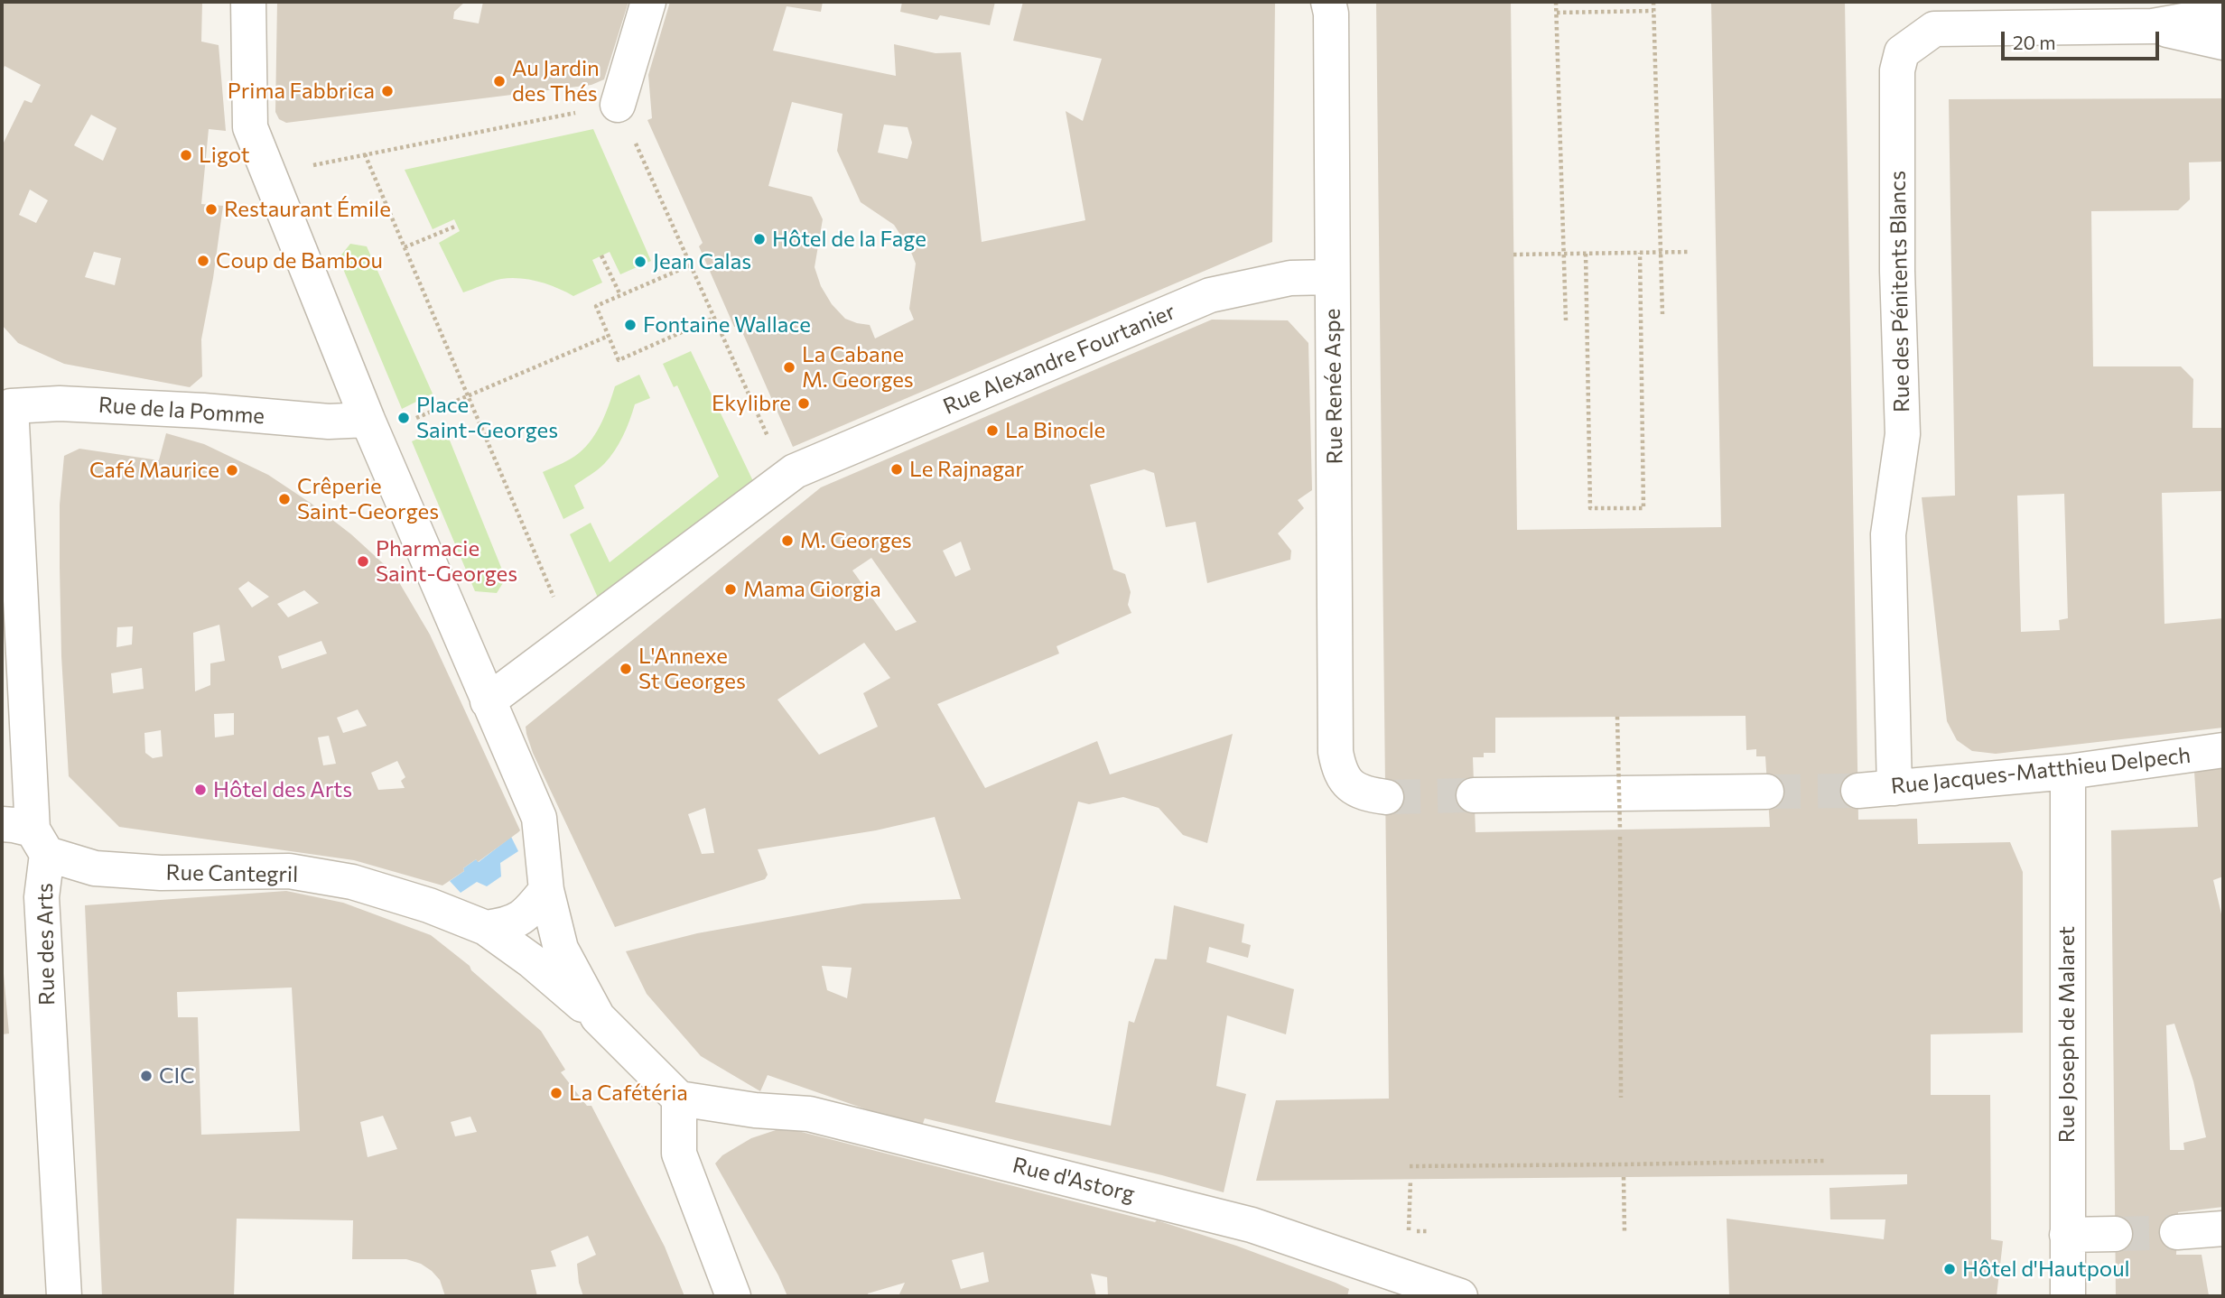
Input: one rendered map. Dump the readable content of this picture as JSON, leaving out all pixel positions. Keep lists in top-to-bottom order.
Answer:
{
  "streets": {
    "street": [
      "Rue des Pénitents Blancs",
      "Rue Alexandre Fourtanier",
      "Rue Renée Aspe",
      "Rue de la Pomme",
      "Rue Jacques-Matthieu Delpech",
      "Rue Cantegril",
      "Rue des Arts",
      "Rue Joseph de Malaret",
      "Rue d'Astorg"
    ]
  },
  "crossings": [
    ["Rue des Pénitents Blancs", "Rue Jacques-Matthieu Delpech"],
    ["Rue Alexandre Fourtanier", "Rue Renée Aspe"],
    ["Rue de la Pomme", "Rue des Arts"],
    ["Rue Jacques-Matthieu Delpech", "Rue Joseph de Malaret"],
    ["Rue Cantegril", "Rue des Arts"]
  ],
  "places": [
    "Au Jardin des Thés",
    "Prima Fabbrica",
    "Ligot",
    "Restaurant Émile",
    "Hôtel de la Fage",
    "Coup de Bambou",
    "Jean Calas",
    "Fontaine Wallace",
    "La Cabane M. Georges",
    "Ekylibre",
    "Place Saint-Georges",
    "La Binocle",
    "Le Rajnagar",
    "Café Maurice",
    "Crêperie Saint-Georges",
    "M. Georges",
    "Pharmacie Saint-Georges",
    "Mama Giorgia",
    "L'Annexe St Georges",
    "Hôtel des Arts",
    "CIC",
    "La Cafétéria",
    "Hôtel d'Hautpoul"
  ],
  "scale_bar": "20 m"
}
